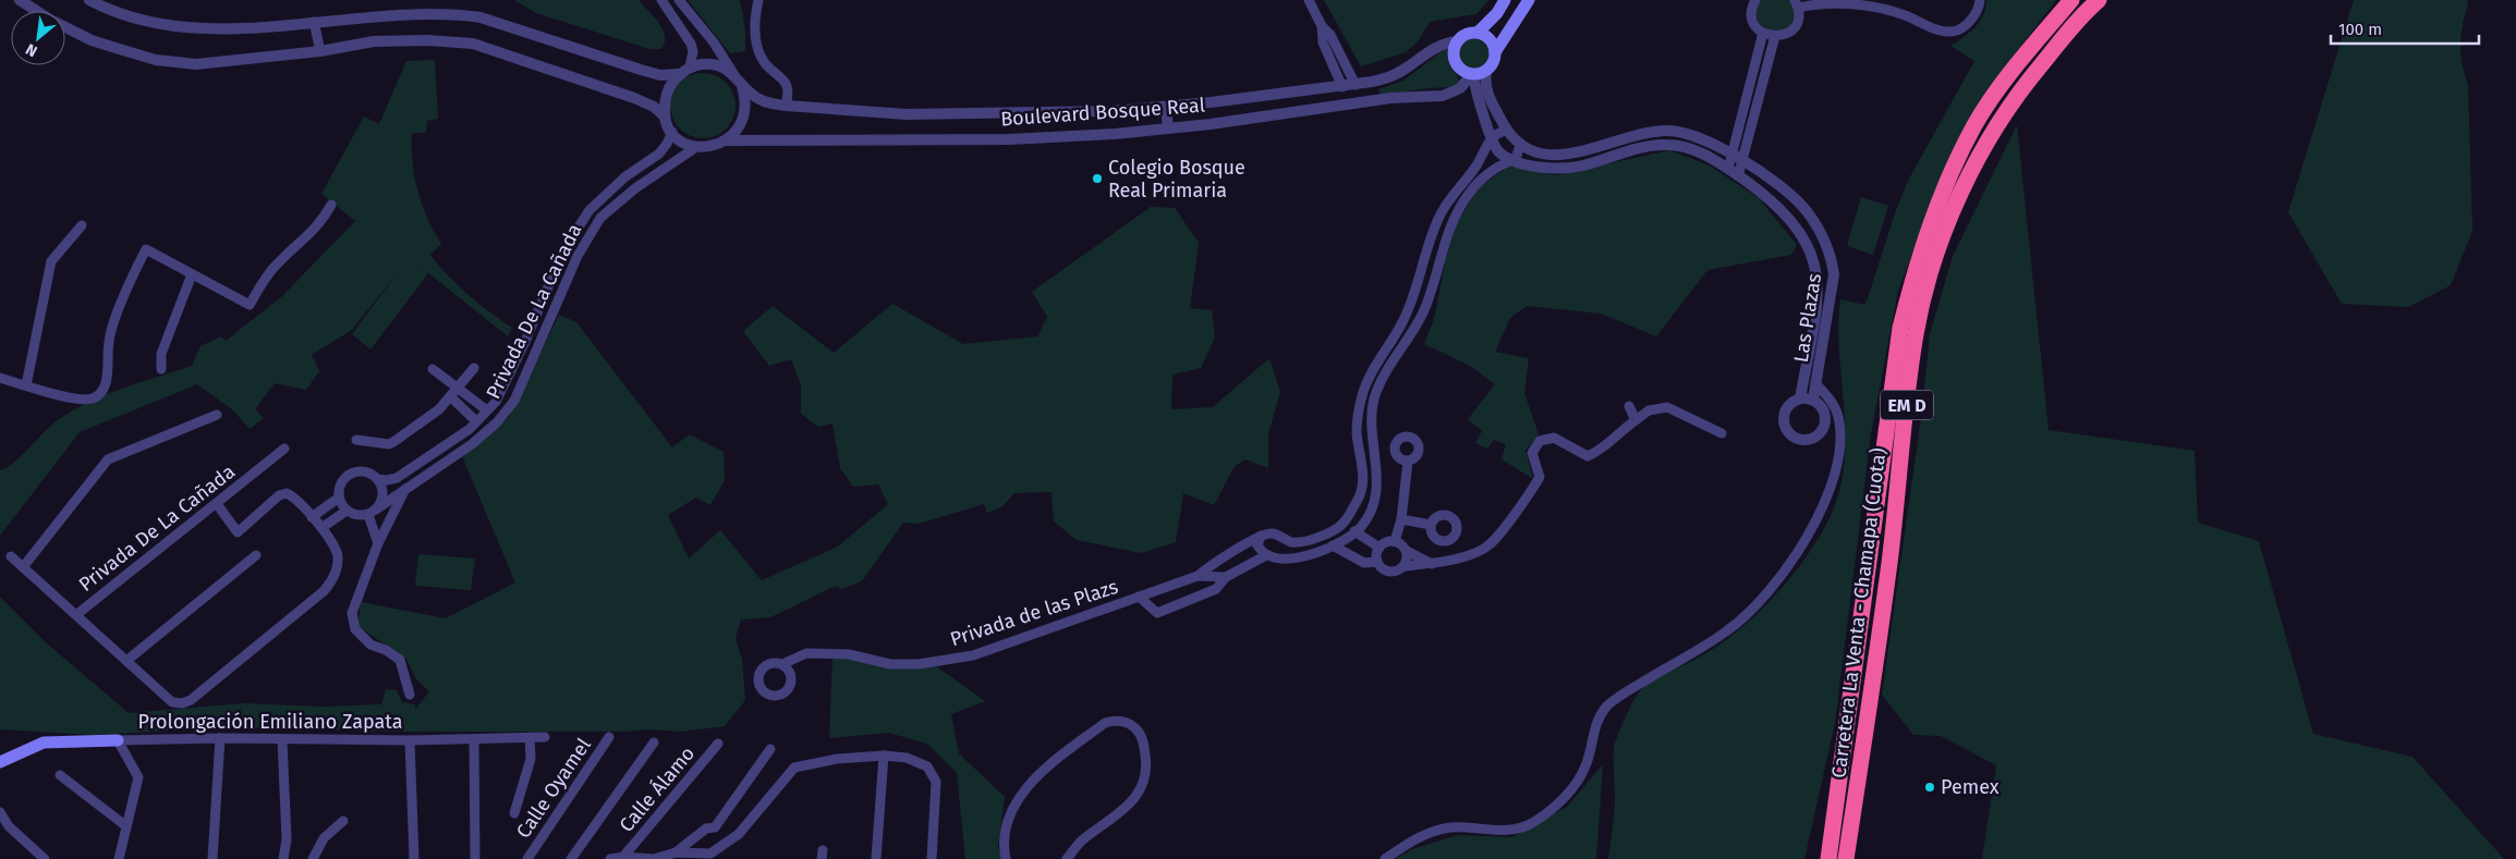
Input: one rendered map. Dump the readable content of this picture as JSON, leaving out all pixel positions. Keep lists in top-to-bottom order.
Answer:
{
  "streets": {
    "highway": ["EM D", "Carretera La Venta - Chamapa (Cuota)"],
    "main road": ["Prolongación Emiliano Zapata"],
    "street": [
      "Boulevard Bosque Real",
      "Privada De La Cañada",
      "Las Plazas",
      "Privada de las Plazs",
      "Calle Oyamel",
      "Calle Álamo"
    ]
  },
  "crossings": [
    ["Boulevard Bosque Real", "Privada De La Cañada"]
  ],
  "places": ["Colegio Bosque Real Primaria", "Pemex"],
  "scale_bar": "100 m",
  "north": "bottom left"
}
